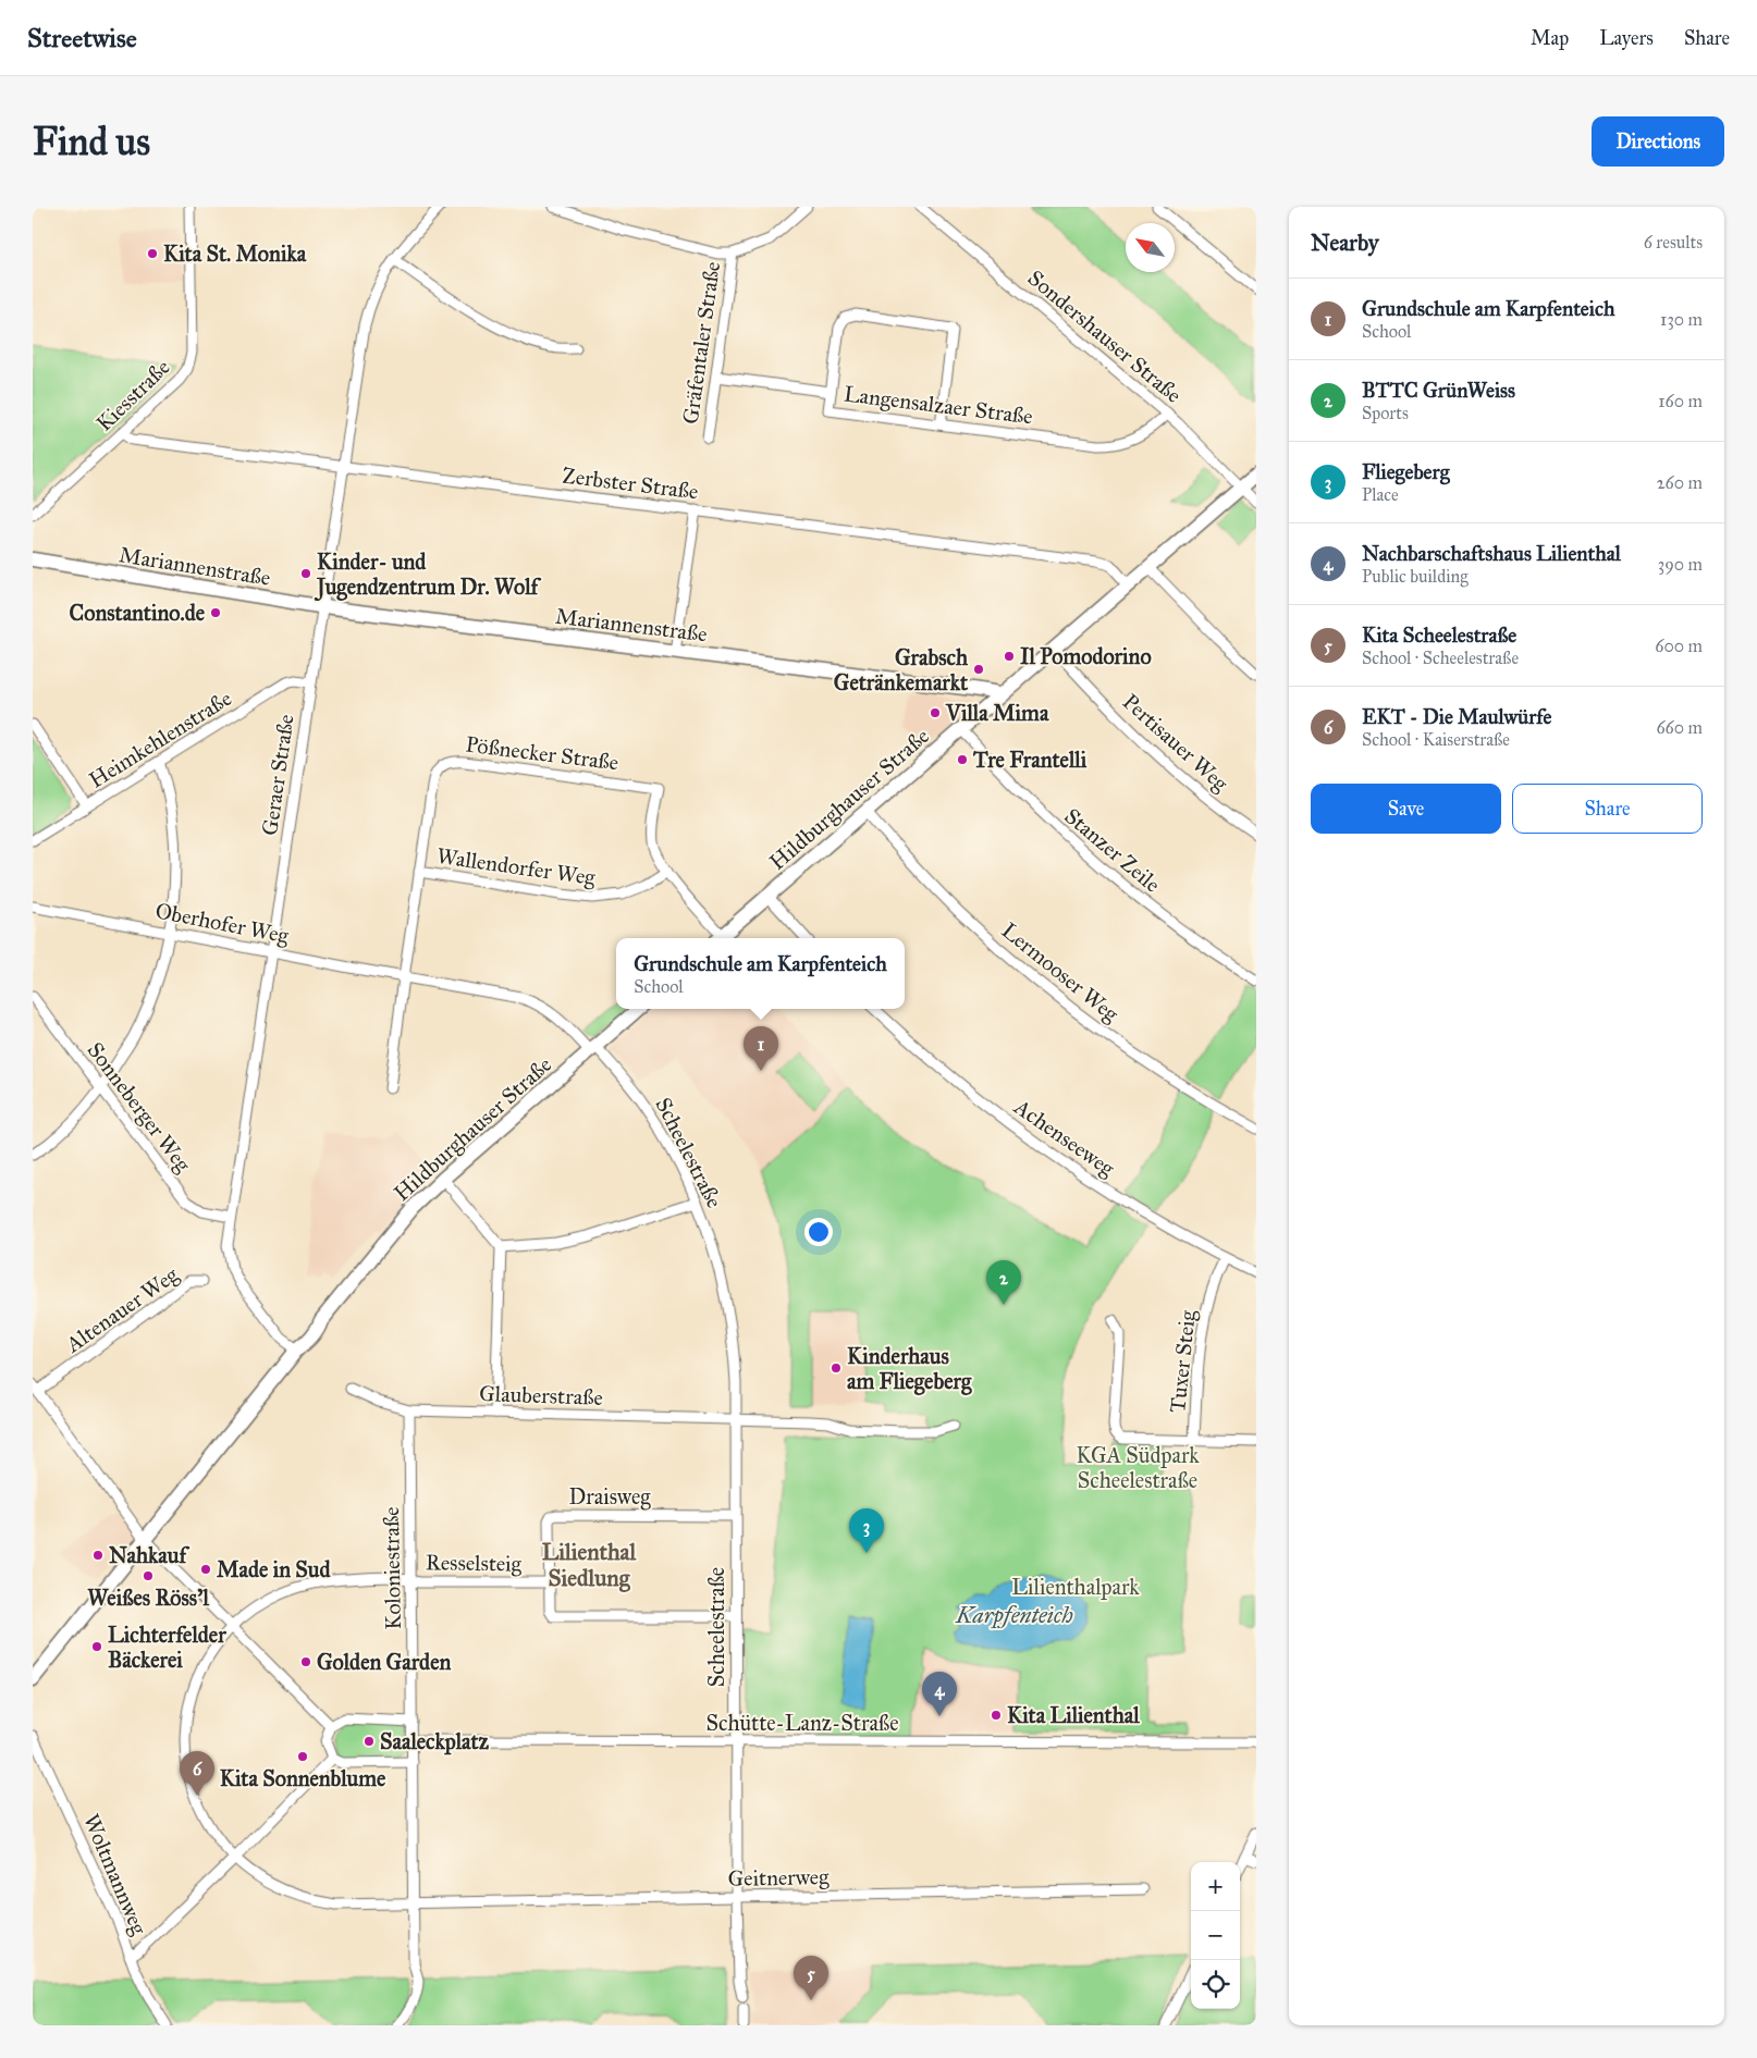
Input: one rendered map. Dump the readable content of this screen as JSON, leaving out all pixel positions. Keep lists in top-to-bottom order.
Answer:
{
  "streets": {
    "main road": ["Mariannenstraße", "Hildburghauser Straße"],
    "street": [
      "Sondershauser Straße",
      "Gräfentaler Straße",
      "Kiesstraße",
      "Langensalzaer Straße",
      "Zerbster Straße",
      "Heimkehlenstraße",
      "Pertisauer Weg",
      "Pößnecker Straße",
      "Geraer Straße",
      "Stanzer Zeile",
      "Wallendorfer Weg",
      "Oberhofer Weg",
      "Lermooser Weg",
      "Sonneberger Weg",
      "Achenseeweg",
      "Scheelestraße",
      "Altenauer Weg",
      "Tuxer Steig",
      "Glauberstraße",
      "Draisweg",
      "Resselsteig",
      "Koloniestraße",
      "Schütte-Lanz-Straße",
      "Woltmannweg",
      "Geitnerweg"
    ]
  },
  "crossings": [
    ["Sondershauser Straße", "Langensalzaer Straße"],
    ["Sondershauser Straße", "Hildburghauser Straße"],
    ["Gräfentaler Straße", "Langensalzaer Straße"],
    ["Kiesstraße", "Zerbster Straße"],
    ["Zerbster Straße", "Geraer Straße"],
    ["Zerbster Straße", "Hildburghauser Straße"],
    ["Mariannenstraße", "Geraer Straße"],
    ["Mariannenstraße", "Hildburghauser Straße"],
    ["Heimkehlenstraße", "Geraer Straße"],
    ["Pertisauer Weg", "Hildburghauser Straße"],
    ["Pößnecker Straße", "Wallendorfer Weg"],
    ["Pößnecker Straße", "Oberhofer Weg"],
    ["Geraer Straße", "Hildburghauser Straße"],
    ["Geraer Straße", "Oberhofer Weg"],
    ["Geraer Straße", "Sonneberger Weg"],
    ["Hildburghauser Straße", "Stanzer Zeile"],
    ["Hildburghauser Straße", "Oberhofer Weg"],
    ["Hildburghauser Straße", "Lermooser Weg"],
    ["Hildburghauser Straße", "Scheelestraße"],
    ["Oberhofer Weg", "Scheelestraße"],
    ["Achenseeweg", "Tuxer Steig"],
    ["Scheelestraße", "Glauberstraße"],
    ["Scheelestraße", "Draisweg"],
    ["Scheelestraße", "Resselsteig"],
    ["Scheelestraße", "Schütte-Lanz-Straße"],
    ["Scheelestraße", "Geitnerweg"],
    ["Glauberstraße", "Koloniestraße"],
    ["Draisweg", "Resselsteig"],
    ["Resselsteig", "Koloniestraße"],
    ["Resselsteig", "Geitnerweg"],
    ["Koloniestraße", "Schütte-Lanz-Straße"],
    ["Koloniestraße", "Geitnerweg"]
  ],
  "districts": ["Lilienthal Siedlung"],
  "water": ["Karpfenteich"],
  "parks": ["KGA Südpark Scheelestraße", "Lilienthalpark"],
  "places": [
    "Kita St. Monika",
    "Kinder- und Jugendzentrum Dr. Wolf",
    "Constantino.de",
    "Il Pomodorino",
    "Grabsch Getränkemarkt",
    "Villa Mima",
    "Tre Frantelli",
    "Kinderhaus am Fliegeberg",
    "Nahkauf",
    "Made in Sud",
    "Weißes Röss’l",
    "Lichterfelder Bäckerei",
    "Golden Garden",
    "Kita Lilienthal",
    "Saaleckplatz",
    "Kita Sonnenblume"
  ],
  "north": "top left",
  "page": {
    "header": "Streetwise",
    "nav": ["Map", "Layers", "Share"],
    "buttons": [
      "Directions",
      ["Save", "Share"]
    ],
    "title": "Find us",
    "heading": ["Nearby", "6 results"],
    "list": [
      {
        "mark": "1",
        "name": "Grundschule am Karpfenteich",
        "note": "School",
        "value": "130 m"
      },
      {
        "mark": "2",
        "name": "BTTC GrünWeiss",
        "note": "Sports",
        "value": "160 m"
      },
      {
        "mark": "3",
        "name": "Fliegeberg",
        "note": "Place",
        "value": "260 m"
      },
      {
        "mark": "4",
        "name": "Nachbarschaftshaus Lilienthal",
        "note": "Public building",
        "value": "390 m"
      },
      {
        "mark": "5",
        "name": "Kita Scheelestraße",
        "note": "School · Scheelestraße",
        "value": "600 m"
      },
      {
        "mark": "6",
        "name": "EKT - Die Maulwürfe",
        "note": "School · Kaiserstraße",
        "value": "660 m"
      }
    ],
    "popup": ["Grundschule am Karpfenteich", "School"],
    "pins": [
      "1",
      "2",
      "3",
      "4",
      "6",
      "5"
    ],
    "map_buttons": ["+", "−"]
  }
}
